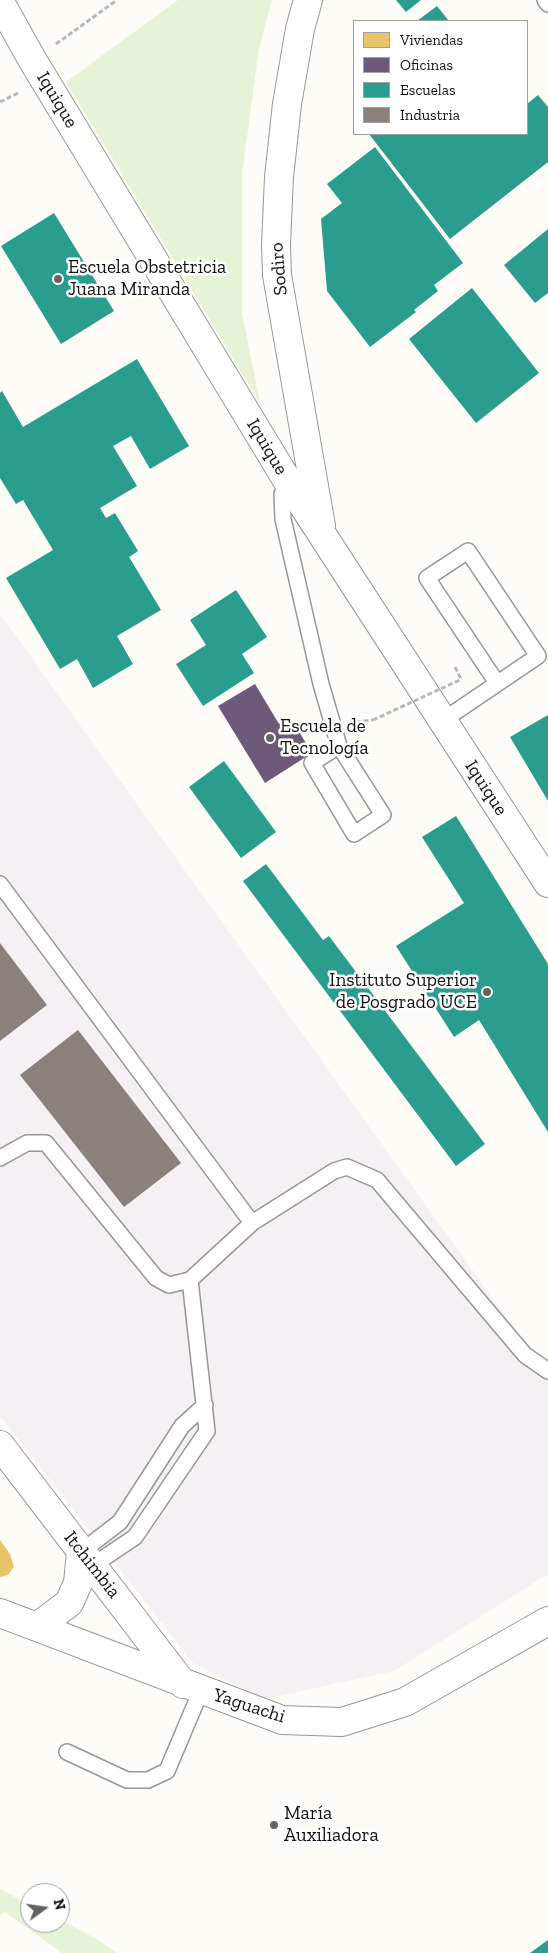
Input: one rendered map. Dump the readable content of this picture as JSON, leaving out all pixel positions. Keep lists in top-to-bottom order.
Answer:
{
  "streets": {
    "street": [
      "Iquique",
      "Sodiro",
      "Itchimbia",
      "Yaguachi"
    ]
  },
  "crossings": [
    ["Iquique", "Sodiro"],
    ["Itchimbia", "Yaguachi"]
  ],
  "places": [
    "Escuela Obstetricia Juana Miranda",
    "Escuela de Tecnología",
    "Instituto Superior de Posgrado UCE",
    "María Auxiliadora"
  ],
  "legend": [
    "Viviendas",
    "Oficinas",
    "Escuelas",
    "Industria"
  ],
  "north": "right"
}
